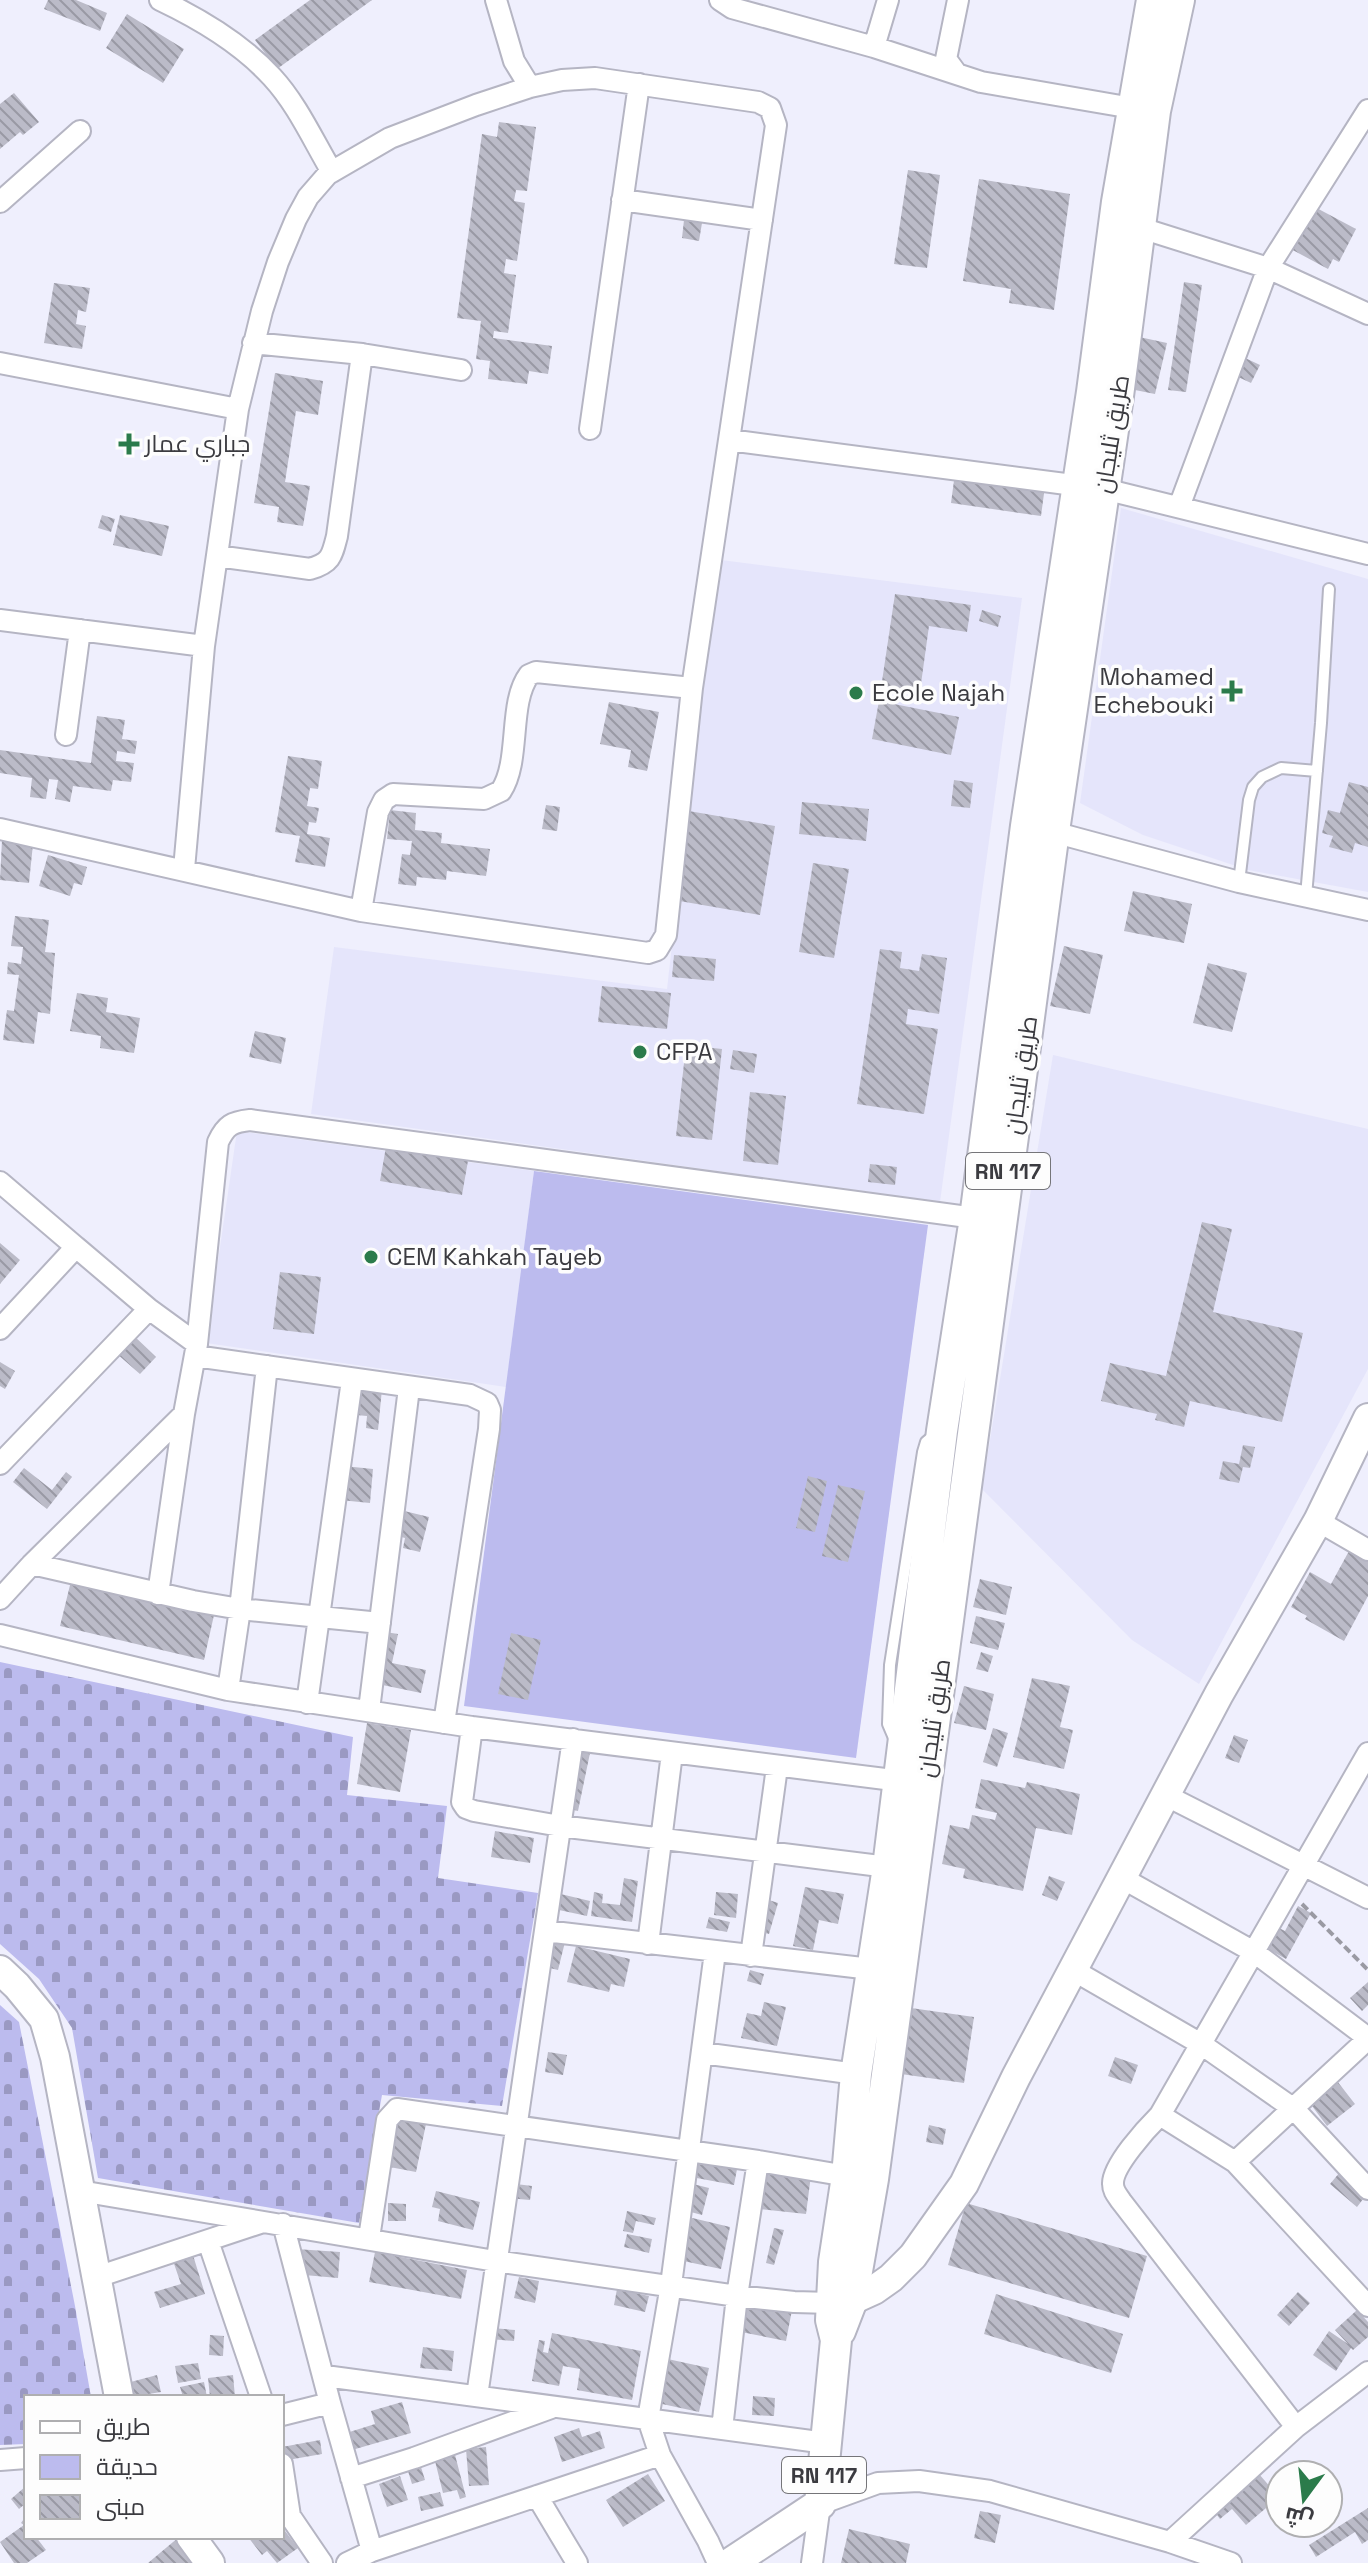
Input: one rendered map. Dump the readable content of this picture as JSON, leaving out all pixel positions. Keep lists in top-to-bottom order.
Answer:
{
  "streets": {
    "main road": ["طريق ثليجان", "RN 117"]
  },
  "crossings": [
    ["طريق ثليجان", "RN 117"]
  ],
  "places": {
    "health": ["جباري عمار", "Mohamed Echebouki"],
    "other": ["Ecole Najah", "CFPA", "CEM Kahkah Tayeb"]
  },
  "legend": ["طريق", "حديقة", "مبنى"],
  "north": "bottom"
}
